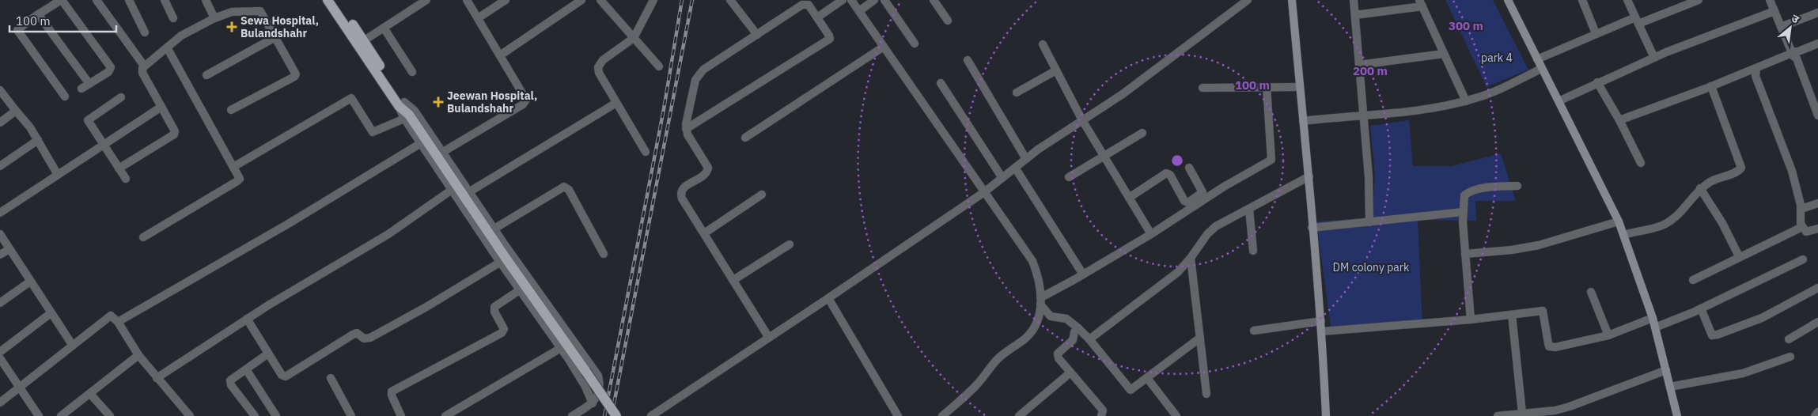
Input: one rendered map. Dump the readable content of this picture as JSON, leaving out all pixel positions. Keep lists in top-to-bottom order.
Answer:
{
  "parks": ["park 4", "DM colony park"],
  "places": {
    "health": ["Sewa Hospital, Bulandshahr", "Jeewan Hospital, Bulandshahr"]
  },
  "scale_bar": "100 m",
  "north": "top right",
  "rings": ["300 m", "200 m", "100 m"]
}
